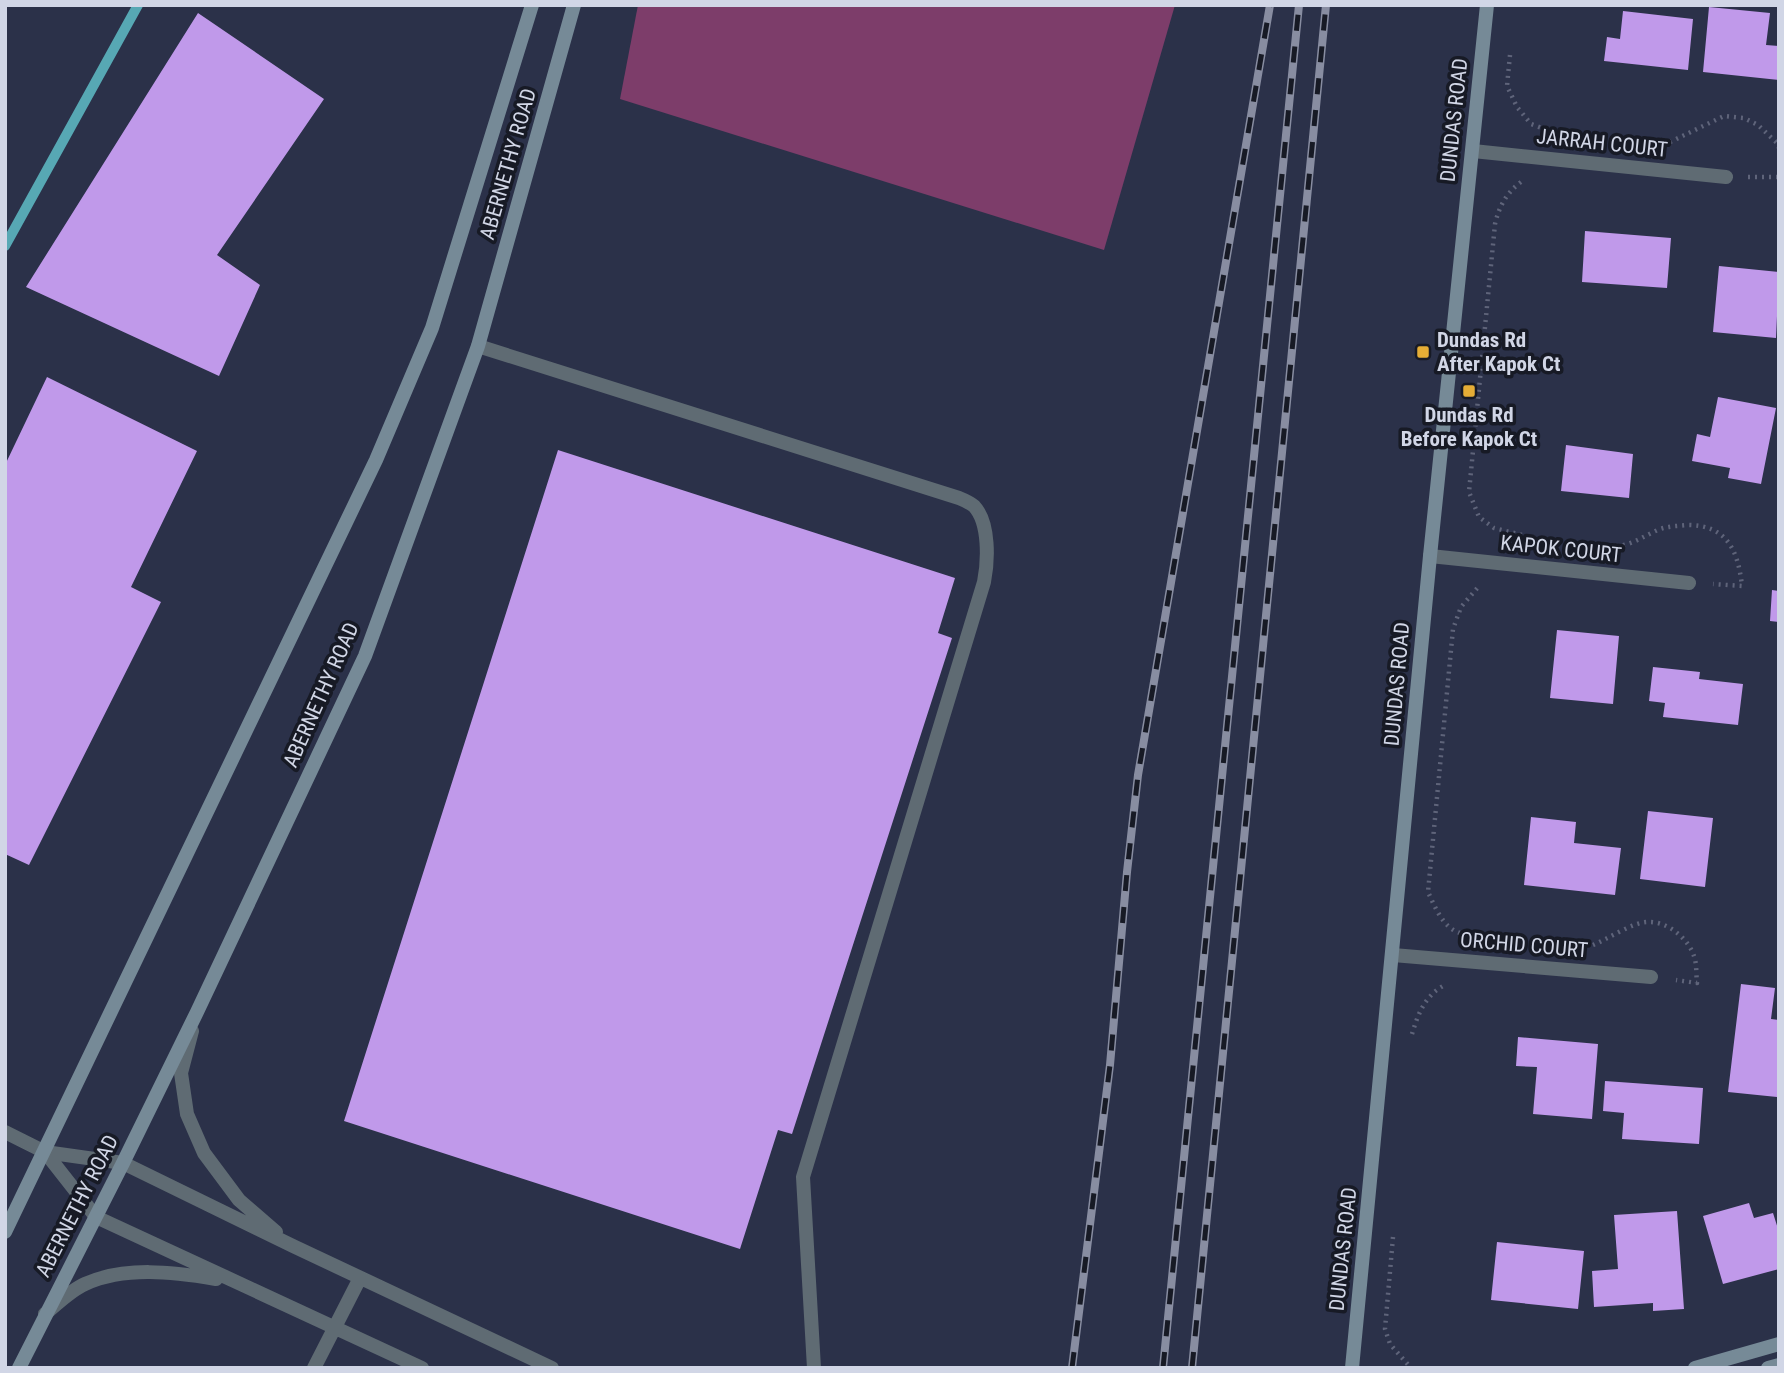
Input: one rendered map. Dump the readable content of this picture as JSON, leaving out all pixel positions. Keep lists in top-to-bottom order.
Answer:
{
  "streets": {
    "main road": ["DUNDAS ROAD", "ABERNETHY ROAD"],
    "street": ["JARRAH COURT", "KAPOK COURT", "ORCHID COURT"]
  },
  "crossings": [
    ["DUNDAS ROAD", "JARRAH COURT"],
    ["DUNDAS ROAD", "KAPOK COURT"],
    ["DUNDAS ROAD", "ORCHID COURT"]
  ],
  "places": {
    "transit": ["Dundas Rd After Kapok Ct", "Dundas Rd Before Kapok Ct"]
  }
}
